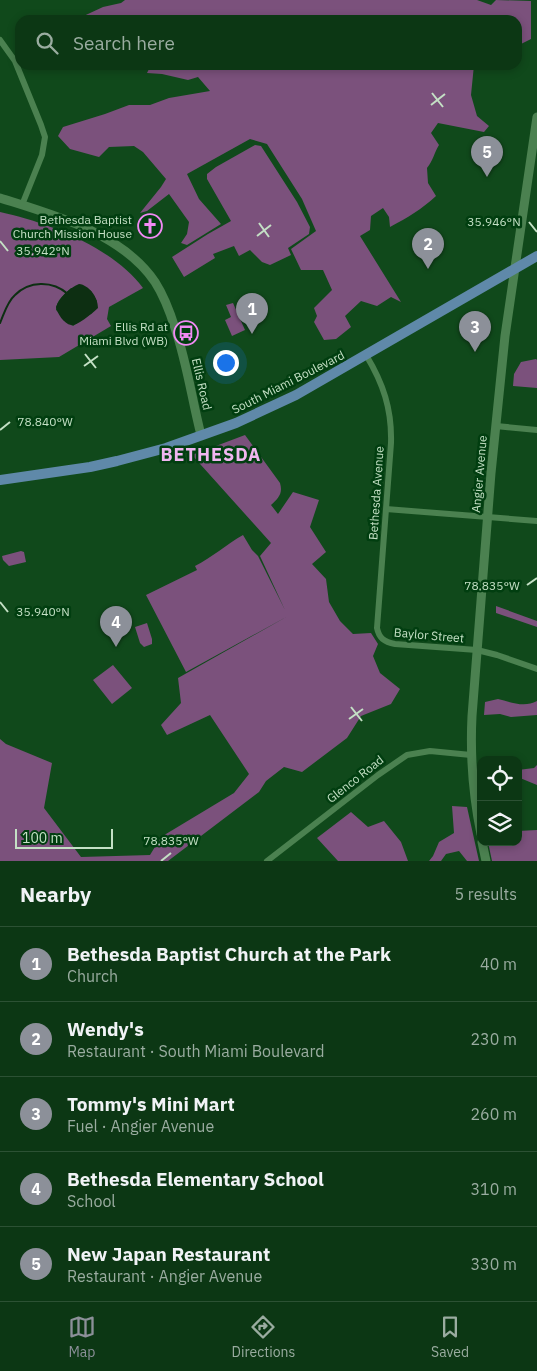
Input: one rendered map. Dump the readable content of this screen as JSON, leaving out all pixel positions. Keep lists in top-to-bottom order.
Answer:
{
  "streets": {
    "main road": ["South Miami Boulevard"],
    "street": [
      "Ellis Road",
      "Angier Avenue",
      "Bethesda Avenue",
      "Baylor Street",
      "Glenco Road"
    ]
  },
  "crossings": [
    ["South Miami Boulevard", "Ellis Road"],
    ["South Miami Boulevard", "Angier Avenue"],
    ["South Miami Boulevard", "Bethesda Avenue"],
    ["Angier Avenue", "Baylor Street"],
    ["Angier Avenue", "Glenco Road"],
    ["Bethesda Avenue", "Baylor Street"]
  ],
  "districts": ["BETHESDA"],
  "places": {
    "church": ["Bethesda Baptist Church Mission House"],
    "bus stop": ["Ellis Rd at Miami Blvd (WB)"]
  },
  "scale_bar": "100 m",
  "page": {
    "search": "Search here",
    "pins": [
      "5",
      "2",
      "1",
      "3",
      "4"
    ],
    "scale": "100 m",
    "heading": ["Nearby", "5 results"],
    "list": [
      {
        "mark": "1",
        "name": "Bethesda Baptist Church at the Park",
        "note": "Church",
        "value": "40 m"
      },
      {
        "mark": "2",
        "name": "Wendy's",
        "note": "Restaurant · South Miami Boulevard",
        "value": "230 m"
      },
      {
        "mark": "3",
        "name": "Tommy's Mini Mart",
        "note": "Fuel · Angier Avenue",
        "value": "260 m"
      },
      {
        "mark": "4",
        "name": "Bethesda Elementary School",
        "note": "School",
        "value": "310 m"
      },
      {
        "mark": "5",
        "name": "New Japan Restaurant",
        "note": "Restaurant · Angier Avenue",
        "value": "330 m"
      }
    ],
    "nav": ["Map", "Directions", "Saved"]
  },
  "coordinates": [
    "35.946°N",
    "35.942°N",
    "78.840°W",
    "78.835°W",
    "35.940°N"
  ]
}
